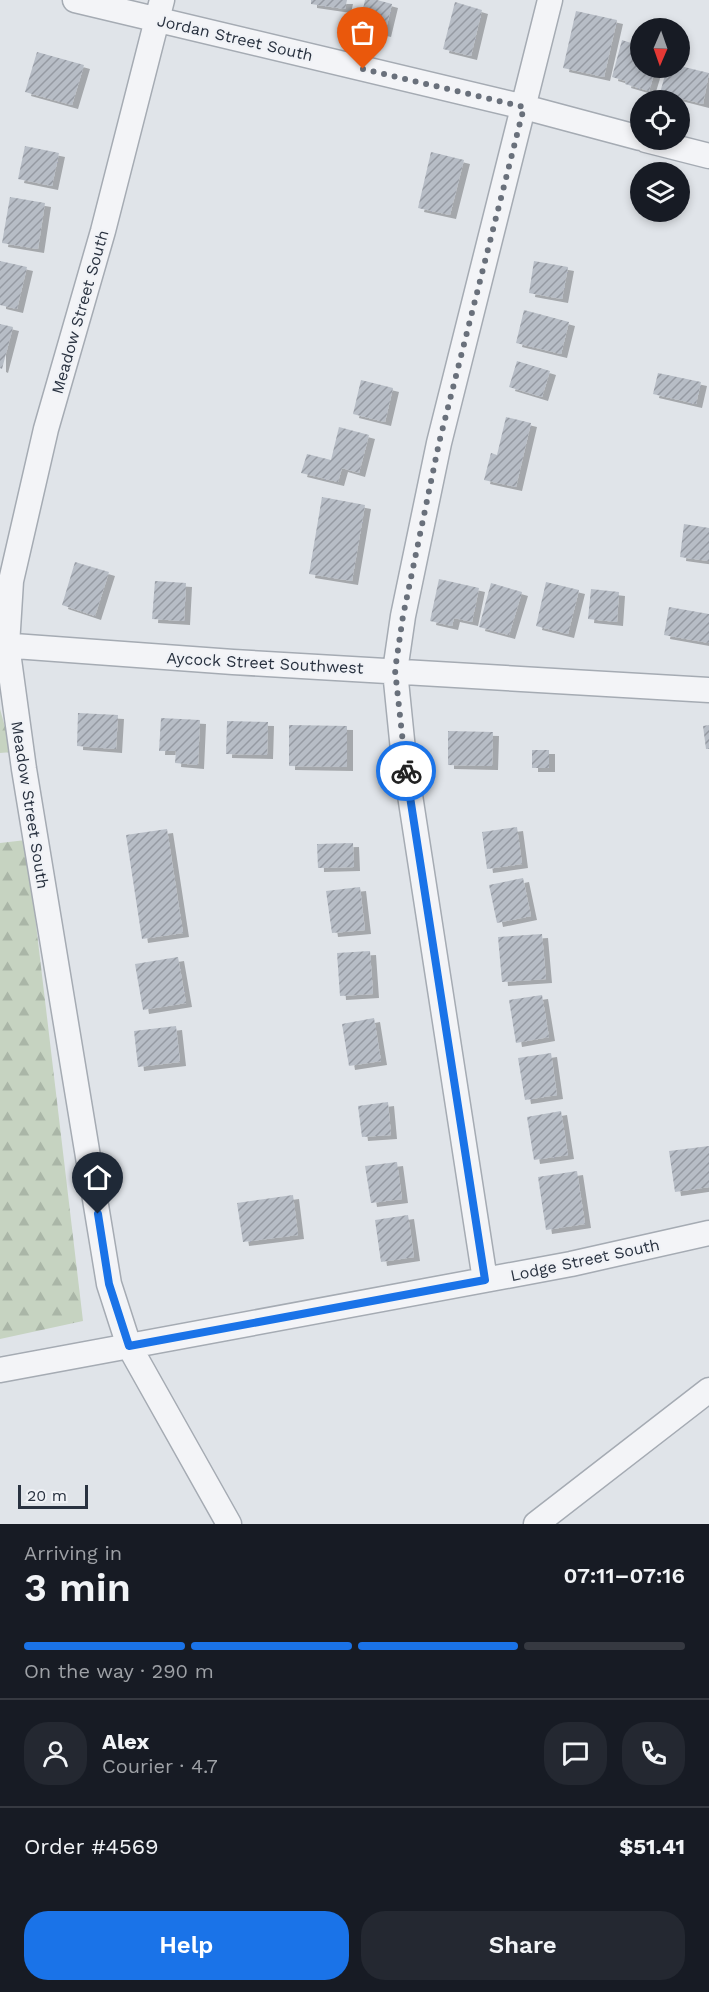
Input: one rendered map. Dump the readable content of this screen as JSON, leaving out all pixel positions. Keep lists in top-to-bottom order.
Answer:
{
  "streets": {
    "street": [
      "Jordan Street South",
      "Meadow Street South",
      "Aycock Street Southwest",
      "Lodge Street South"
    ]
  },
  "crossings": [
    ["Jordan Street South", "Meadow Street South"],
    ["Meadow Street South", "Aycock Street Southwest"],
    ["Meadow Street South", "Lodge Street South"]
  ],
  "scale_bar": "20 m",
  "north": "bottom",
  "page": {
    "scale": "20 m",
    "heading": ["3 min", "Arriving in", "07:11–07:16"],
    "panel": [
      "Alex",
      "Courier · 4.7",
      "Order #4569",
      "$51.41"
    ],
    "bar": "On the way · 290 m",
    "buttons": ["Help", "Share"]
  }
}
